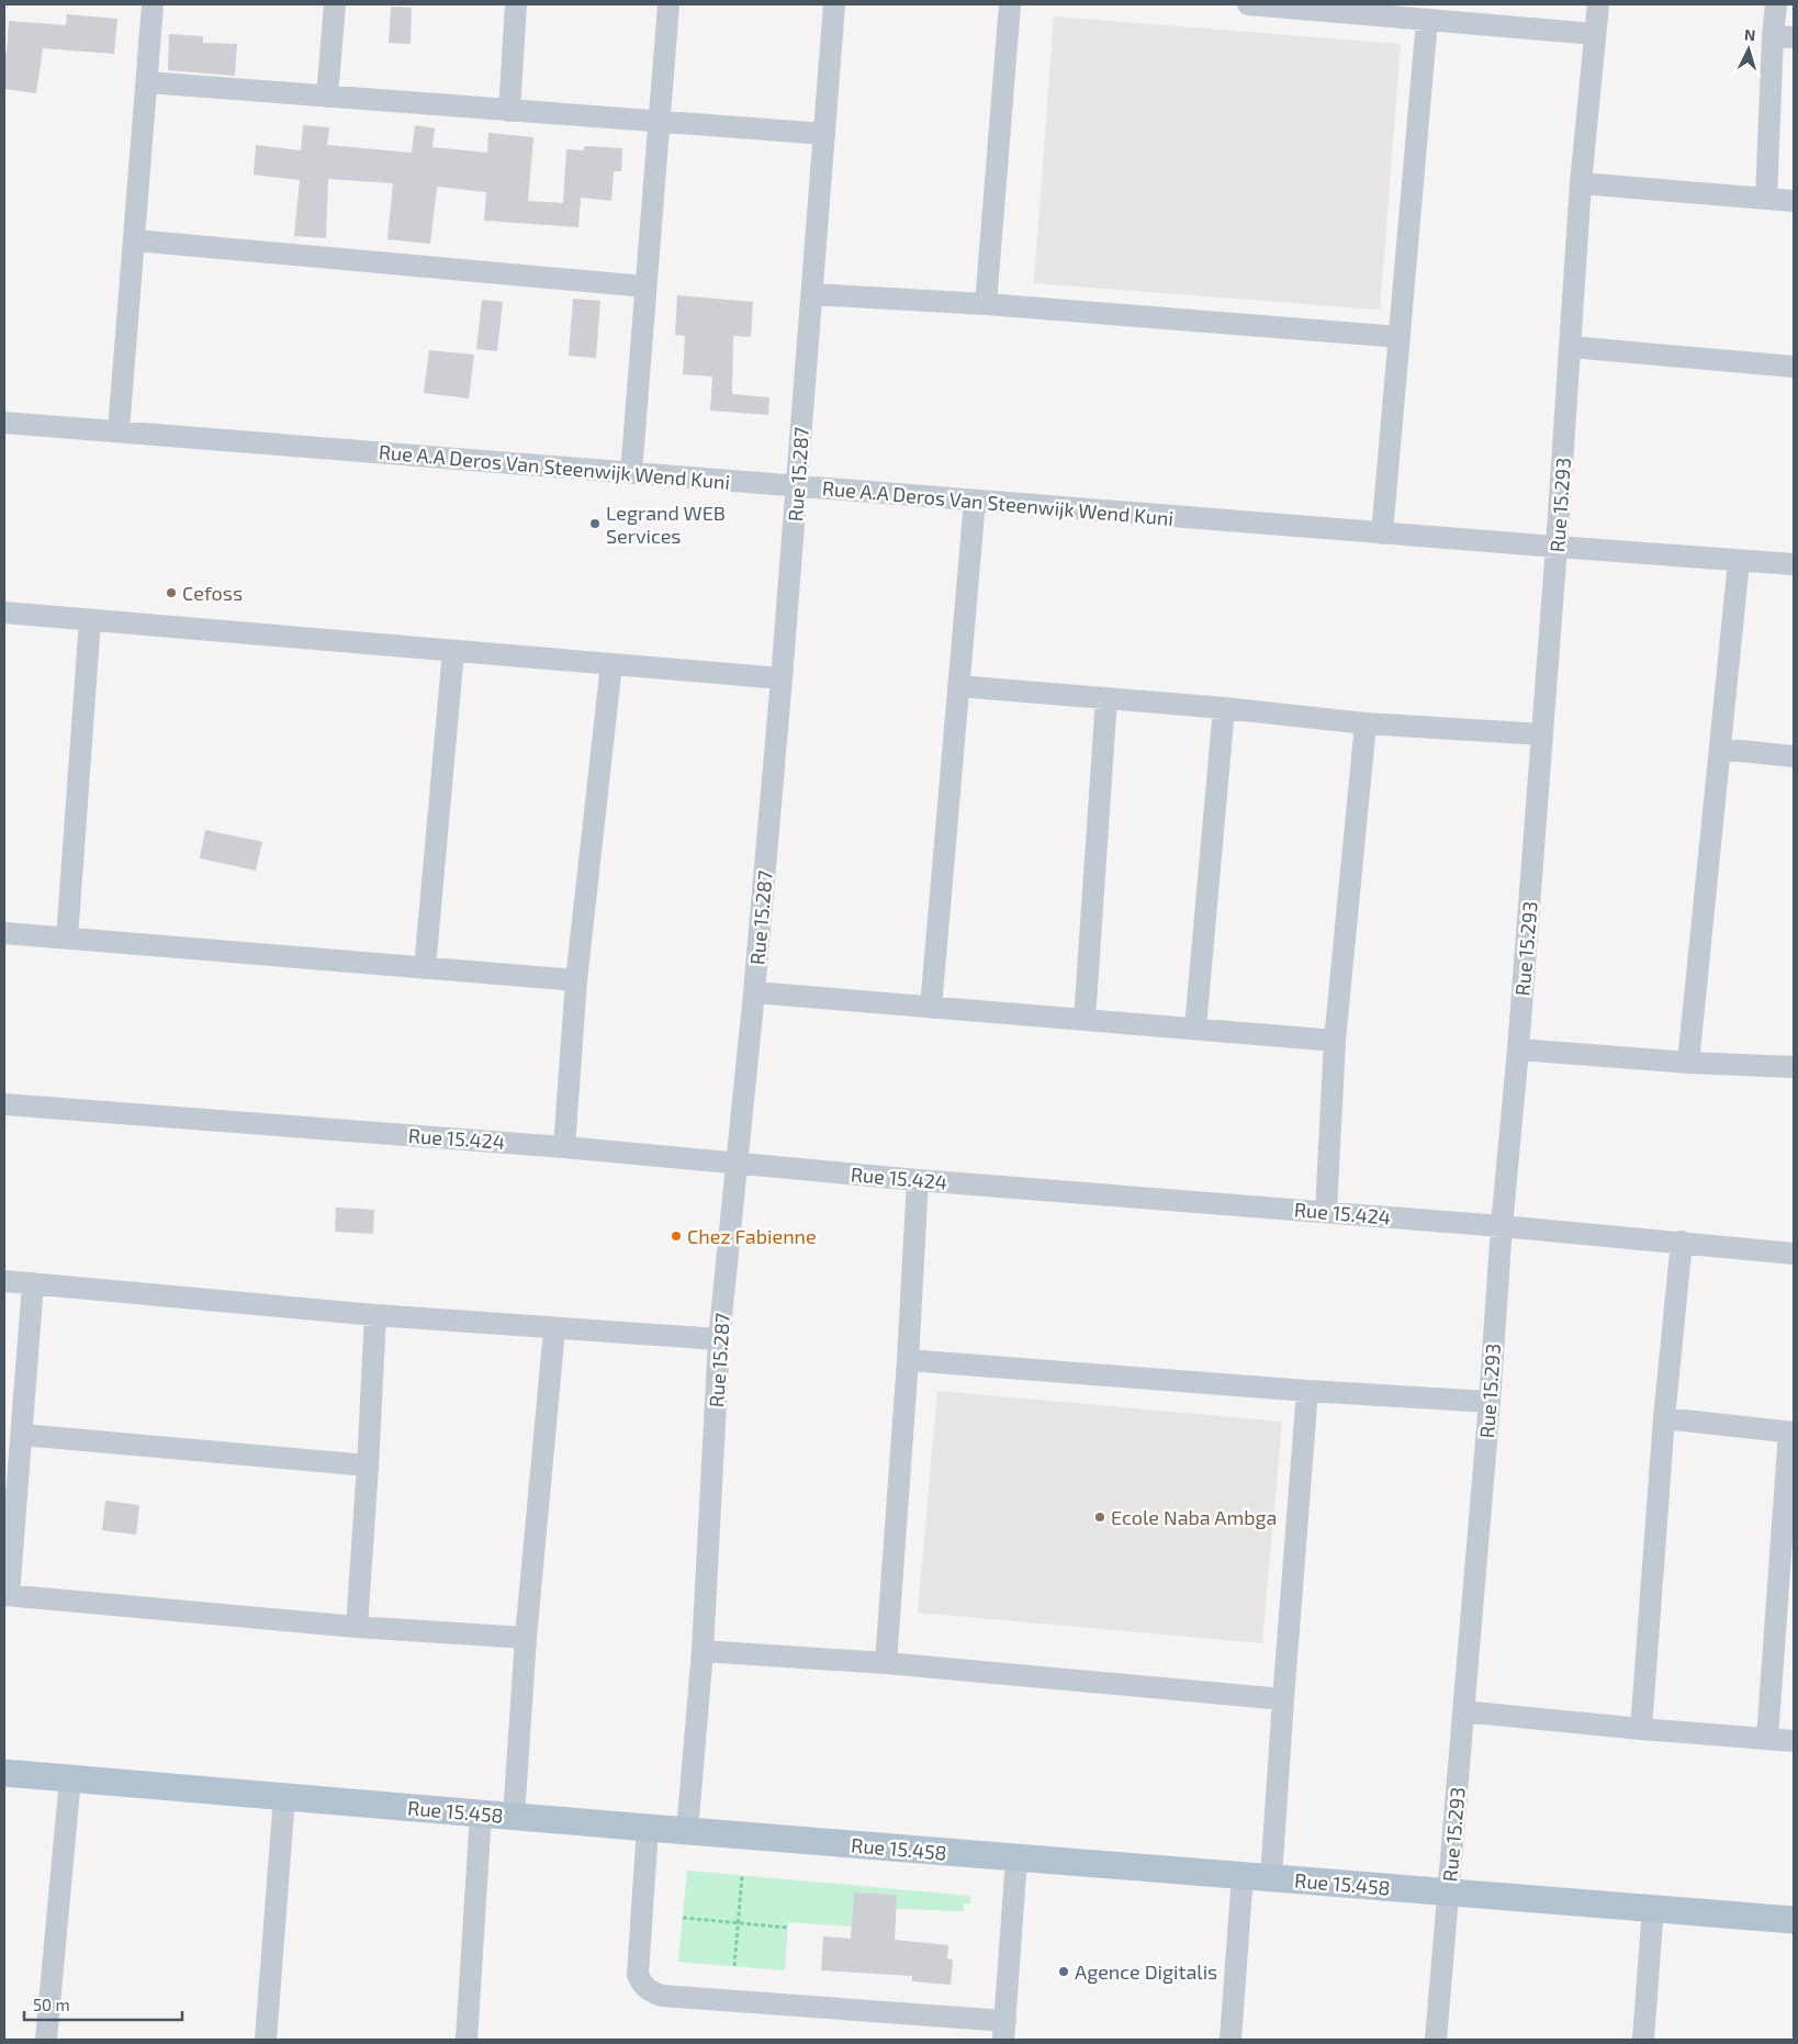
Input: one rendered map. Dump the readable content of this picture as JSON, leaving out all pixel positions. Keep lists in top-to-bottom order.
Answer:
{
  "streets": {
    "main road": ["Rue 15.458"],
    "street": [
      "Rue A.A Deros Van Steenwijk Wend Kuni",
      "Rue 15.287",
      "Rue 15.293",
      "Rue 15.424"
    ]
  },
  "crossings": [
    ["Rue A.A Deros Van Steenwijk Wend Kuni", "Rue 15.287"],
    ["Rue A.A Deros Van Steenwijk Wend Kuni", "Rue 15.293"],
    ["Rue 15.287", "Rue 15.424"],
    ["Rue 15.287", "Rue 15.458"],
    ["Rue 15.293", "Rue 15.424"],
    ["Rue 15.293", "Rue 15.458"]
  ],
  "places": [
    "Legrand WEB Services",
    "Cefoss",
    "Chez Fabienne",
    "Ecole Naba Ambga",
    "Agence Digitalis"
  ],
  "scale_bar": "50 m",
  "north": "top"
}
